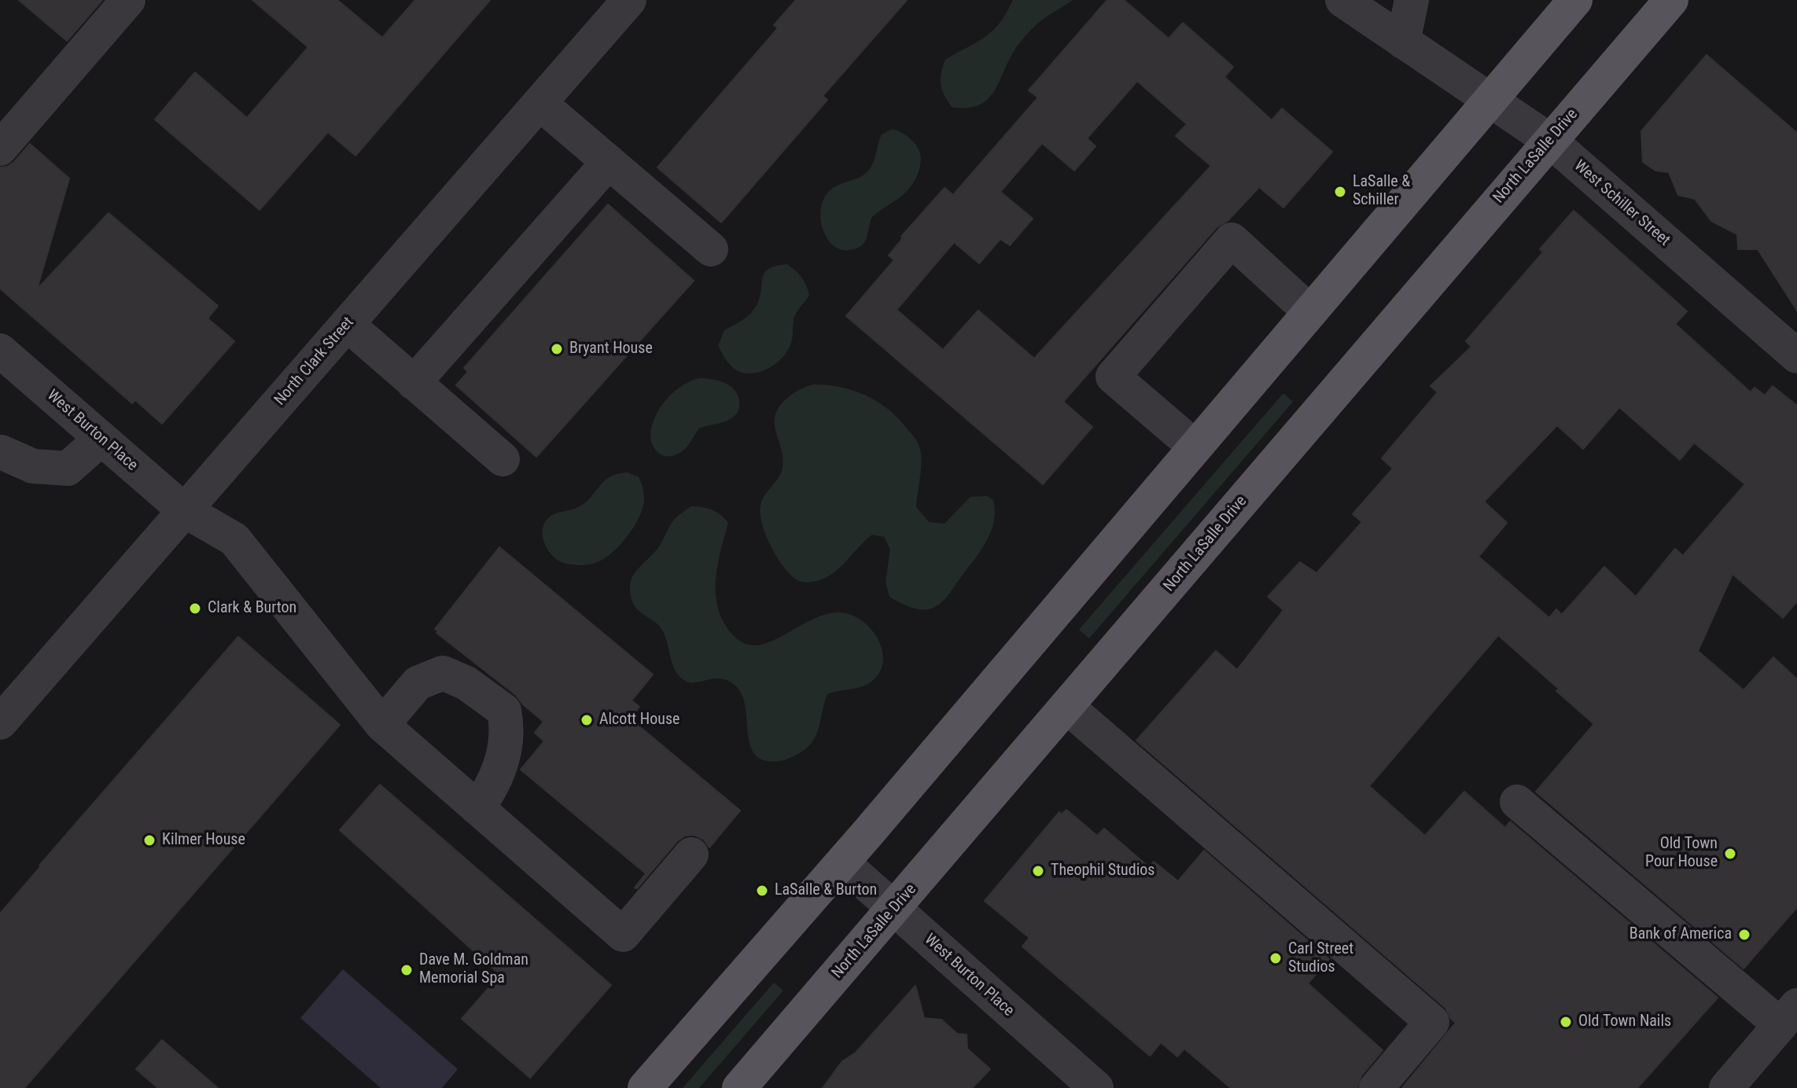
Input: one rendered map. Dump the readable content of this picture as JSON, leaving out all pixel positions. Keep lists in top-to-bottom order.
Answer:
{
  "streets": {
    "main road": ["North LaSalle Drive"],
    "street": ["West Schiller Street", "North Clark Street", "West Burton Place"]
  },
  "crossings": [
    ["North LaSalle Drive", "West Schiller Street"],
    ["North LaSalle Drive", "West Burton Place"],
    ["North Clark Street", "West Burton Place"]
  ],
  "places": [
    "LaSalle & Schiller",
    "Bryant House",
    "Clark & Burton",
    "Alcott House",
    "Kilmer House",
    "Old Town Pour House",
    "Theophil Studios",
    "LaSalle & Burton",
    "Bank of America",
    "Carl Street Studios",
    "Dave M. Goldman Memorial Spa",
    "Old Town Nails"
  ]
}
